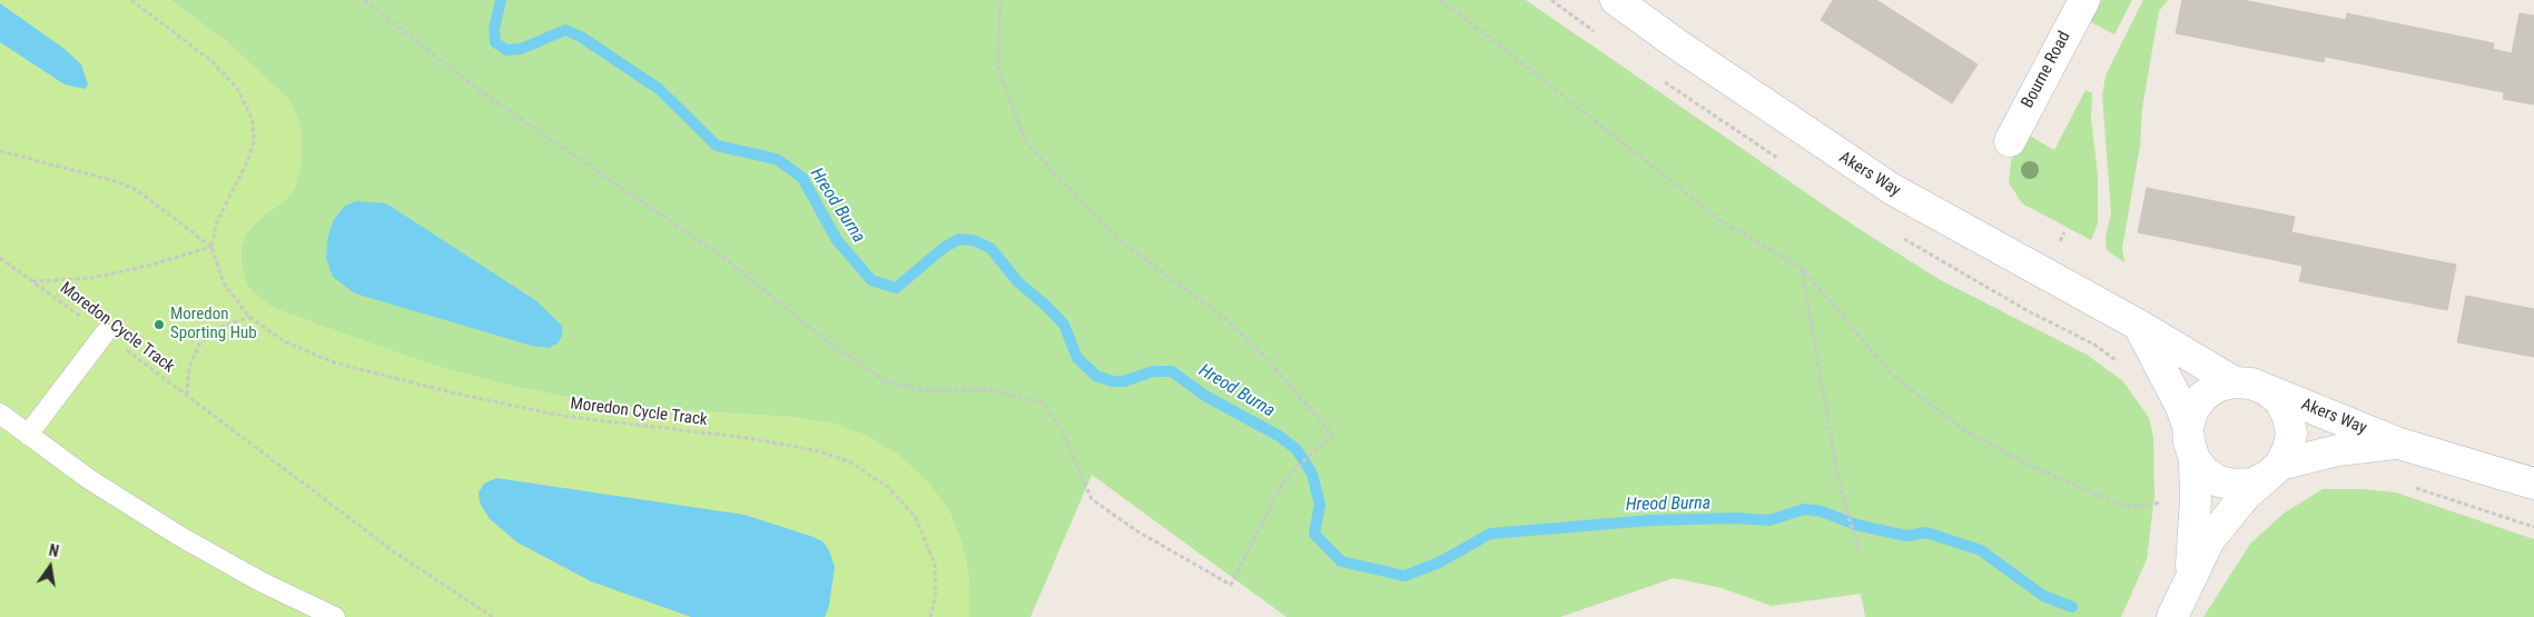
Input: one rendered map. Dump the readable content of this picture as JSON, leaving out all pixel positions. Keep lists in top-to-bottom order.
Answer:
{
  "streets": {
    "main road": ["Bourne Road", "Akers Way"],
    "path": ["Moredon Cycle Track"]
  },
  "water": ["Hreod Burna"],
  "places": ["Moredon Sporting Hub"],
  "north": "top"
}
